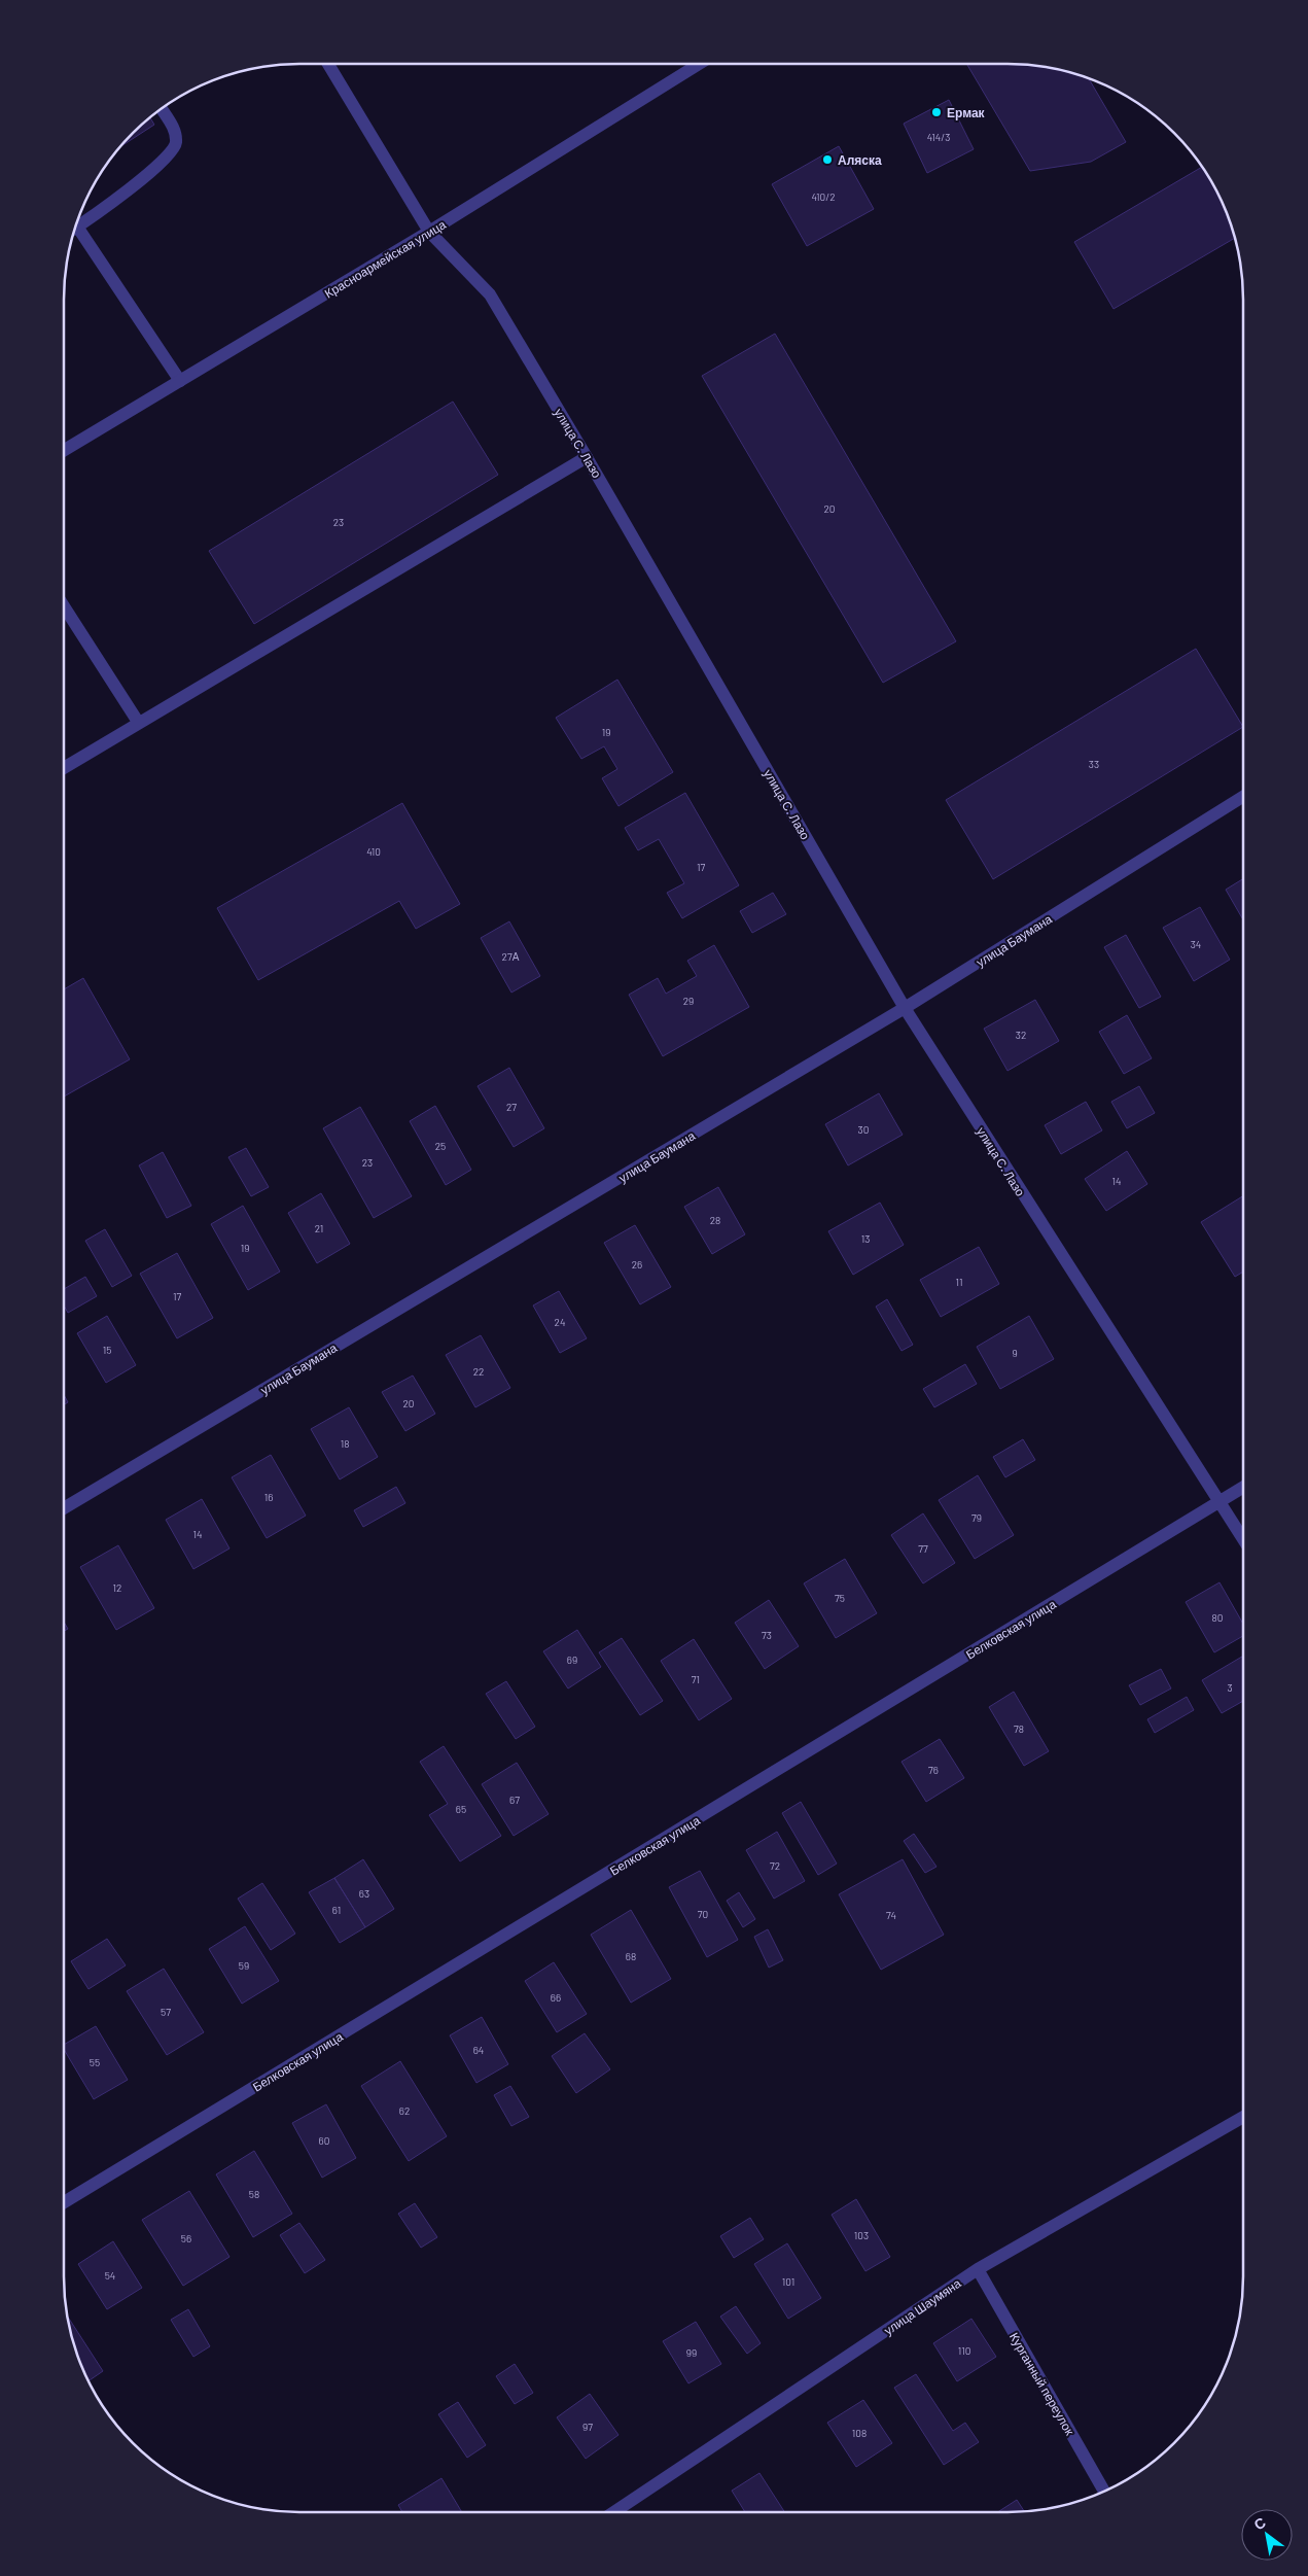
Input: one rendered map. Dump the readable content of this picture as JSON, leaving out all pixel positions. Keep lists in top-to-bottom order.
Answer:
{
  "streets": {
    "street": [
      "Красноармейская улица",
      "улица С. Лазо",
      "улица Баумана",
      "Белковская улица",
      "улица Шаумяна",
      "Курганный переулок"
    ]
  },
  "crossings": [
    ["Красноармейская улица", "улица С. Лазо"],
    ["улица С. Лазо", "улица Баумана"],
    ["улица С. Лазо", "Белковская улица"],
    ["улица Шаумяна", "Курганный переулок"]
  ],
  "places": ["Ермак", "Аляска"],
  "house_numbers": [
    "414/3",
    "410/2",
    "20",
    "23",
    "19",
    "33",
    "410",
    "17",
    "34",
    "27А",
    "29",
    "32",
    "27",
    "30",
    "25",
    "23",
    "14",
    "28",
    "21",
    "13",
    "19",
    "26",
    "11",
    "17",
    "24",
    "15",
    "9",
    "22",
    "20",
    "18",
    "16",
    "79",
    "14",
    "77",
    "12",
    "75",
    "80",
    "73",
    "69",
    "71",
    "3",
    "78",
    "76",
    "67",
    "65",
    "72",
    "63",
    "61",
    "70",
    "74",
    "68",
    "59",
    "66",
    "57",
    "64",
    "55",
    "62",
    "60",
    "58",
    "103",
    "56",
    "54",
    "101",
    "110",
    "99",
    "97",
    "108"
  ],
  "north": "top left"
}
